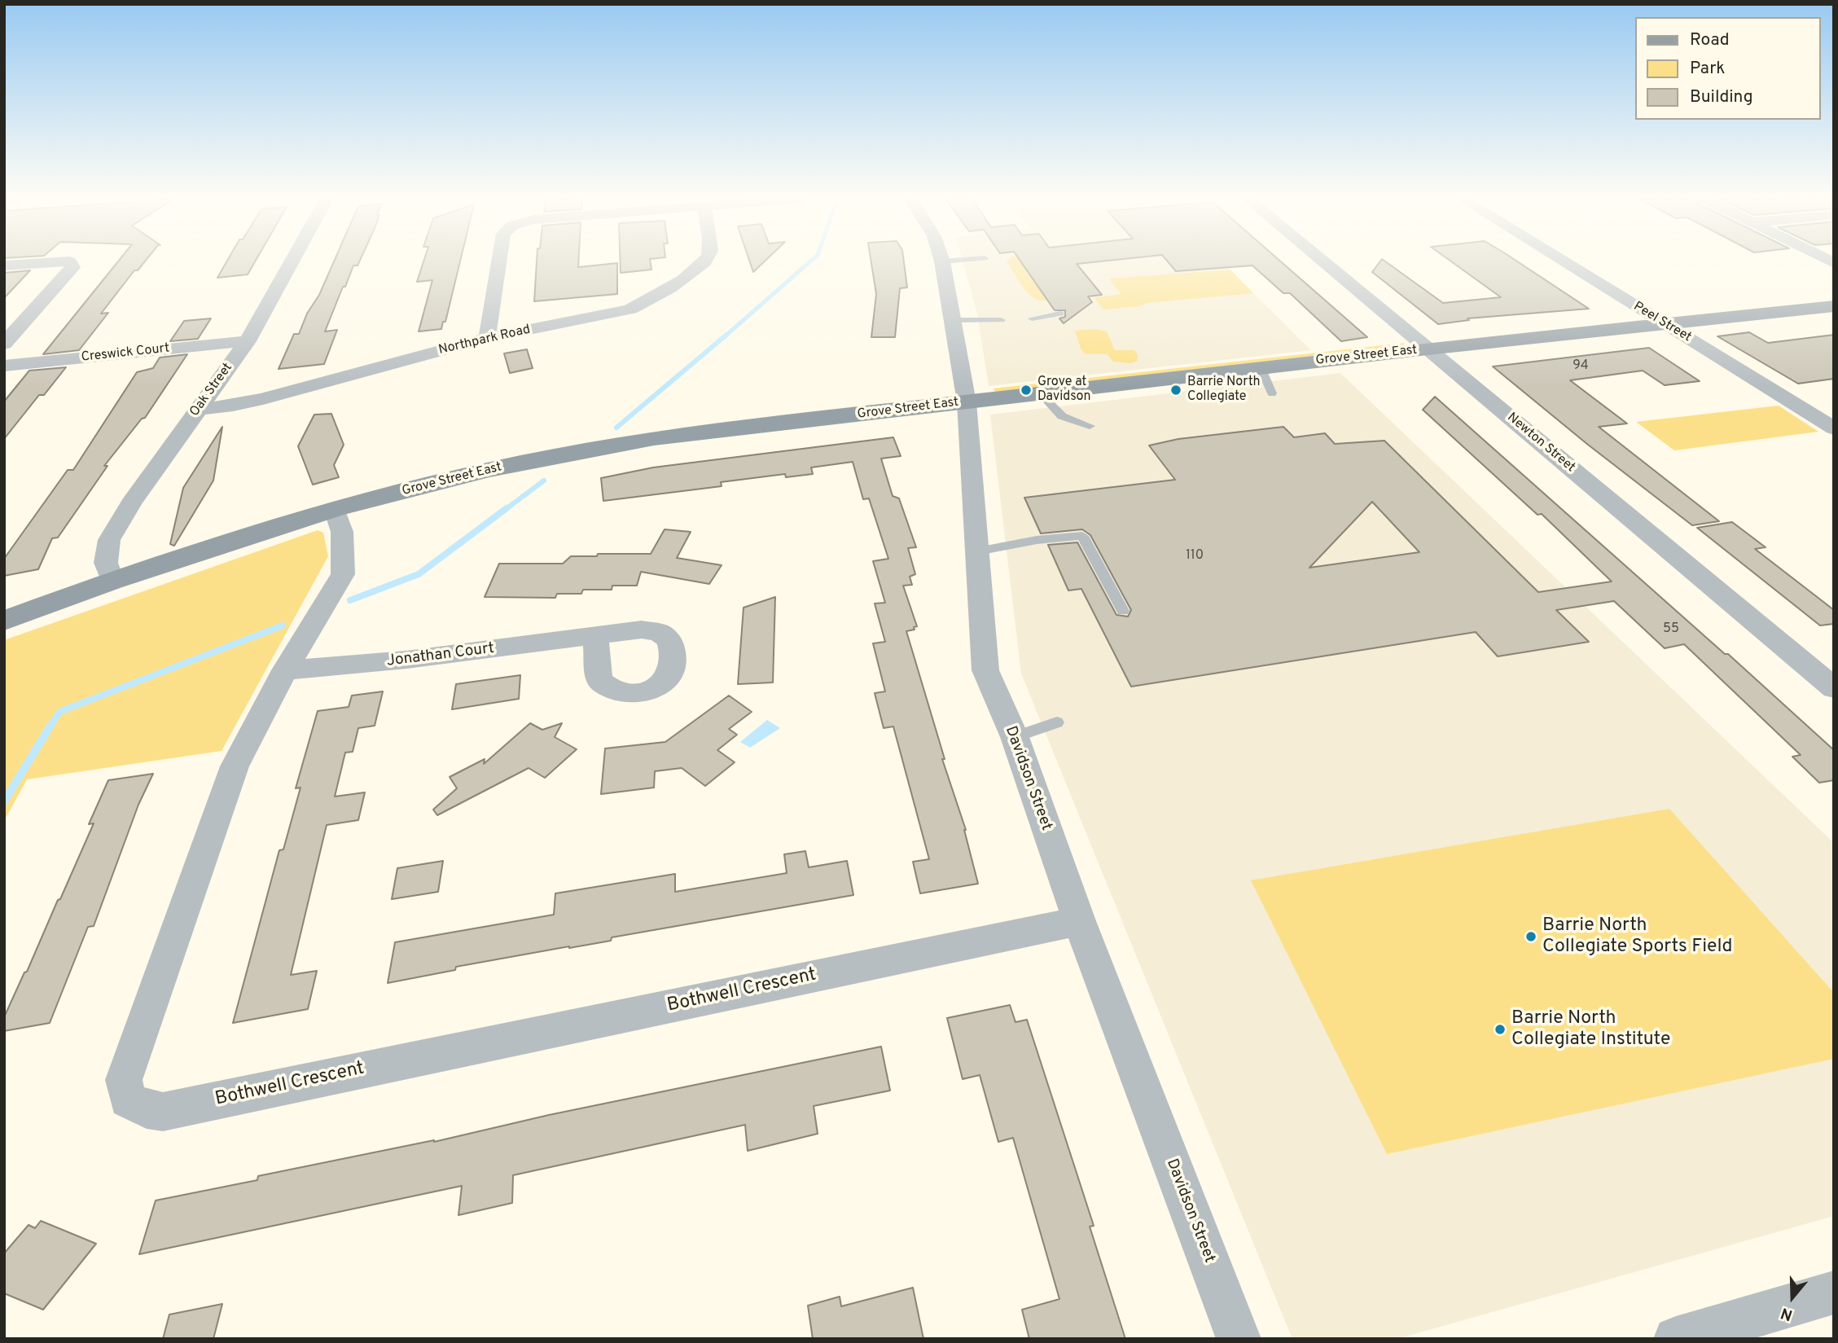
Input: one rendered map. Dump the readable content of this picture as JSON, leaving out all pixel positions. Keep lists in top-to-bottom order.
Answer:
{
  "streets": {
    "street": [
      "Peel Street",
      "Northpark Road",
      "Creswick Court",
      "Grove Street East",
      "Oak Street",
      "Newton Street",
      "Jonathan Court",
      "Davidson Street",
      "Bothwell Crescent"
    ]
  },
  "crossings": [
    ["Peel Street", "Grove Street East"],
    ["Northpark Road", "Oak Street"],
    ["Creswick Court", "Oak Street"],
    ["Grove Street East", "Oak Street"],
    ["Grove Street East", "Newton Street"],
    ["Grove Street East", "Davidson Street"],
    ["Grove Street East", "Bothwell Crescent"],
    ["Jonathan Court", "Bothwell Crescent"],
    ["Davidson Street", "Bothwell Crescent"]
  ],
  "places": [
    "Grove at Davidson",
    "Barrie North Collegiate",
    "Barrie North Collegiate Sports Field",
    "Barrie North Collegiate Institute"
  ],
  "house_numbers": ["94", "110", "55"],
  "legend": ["Road", "Park", "Building"],
  "north": "bottom"
}
